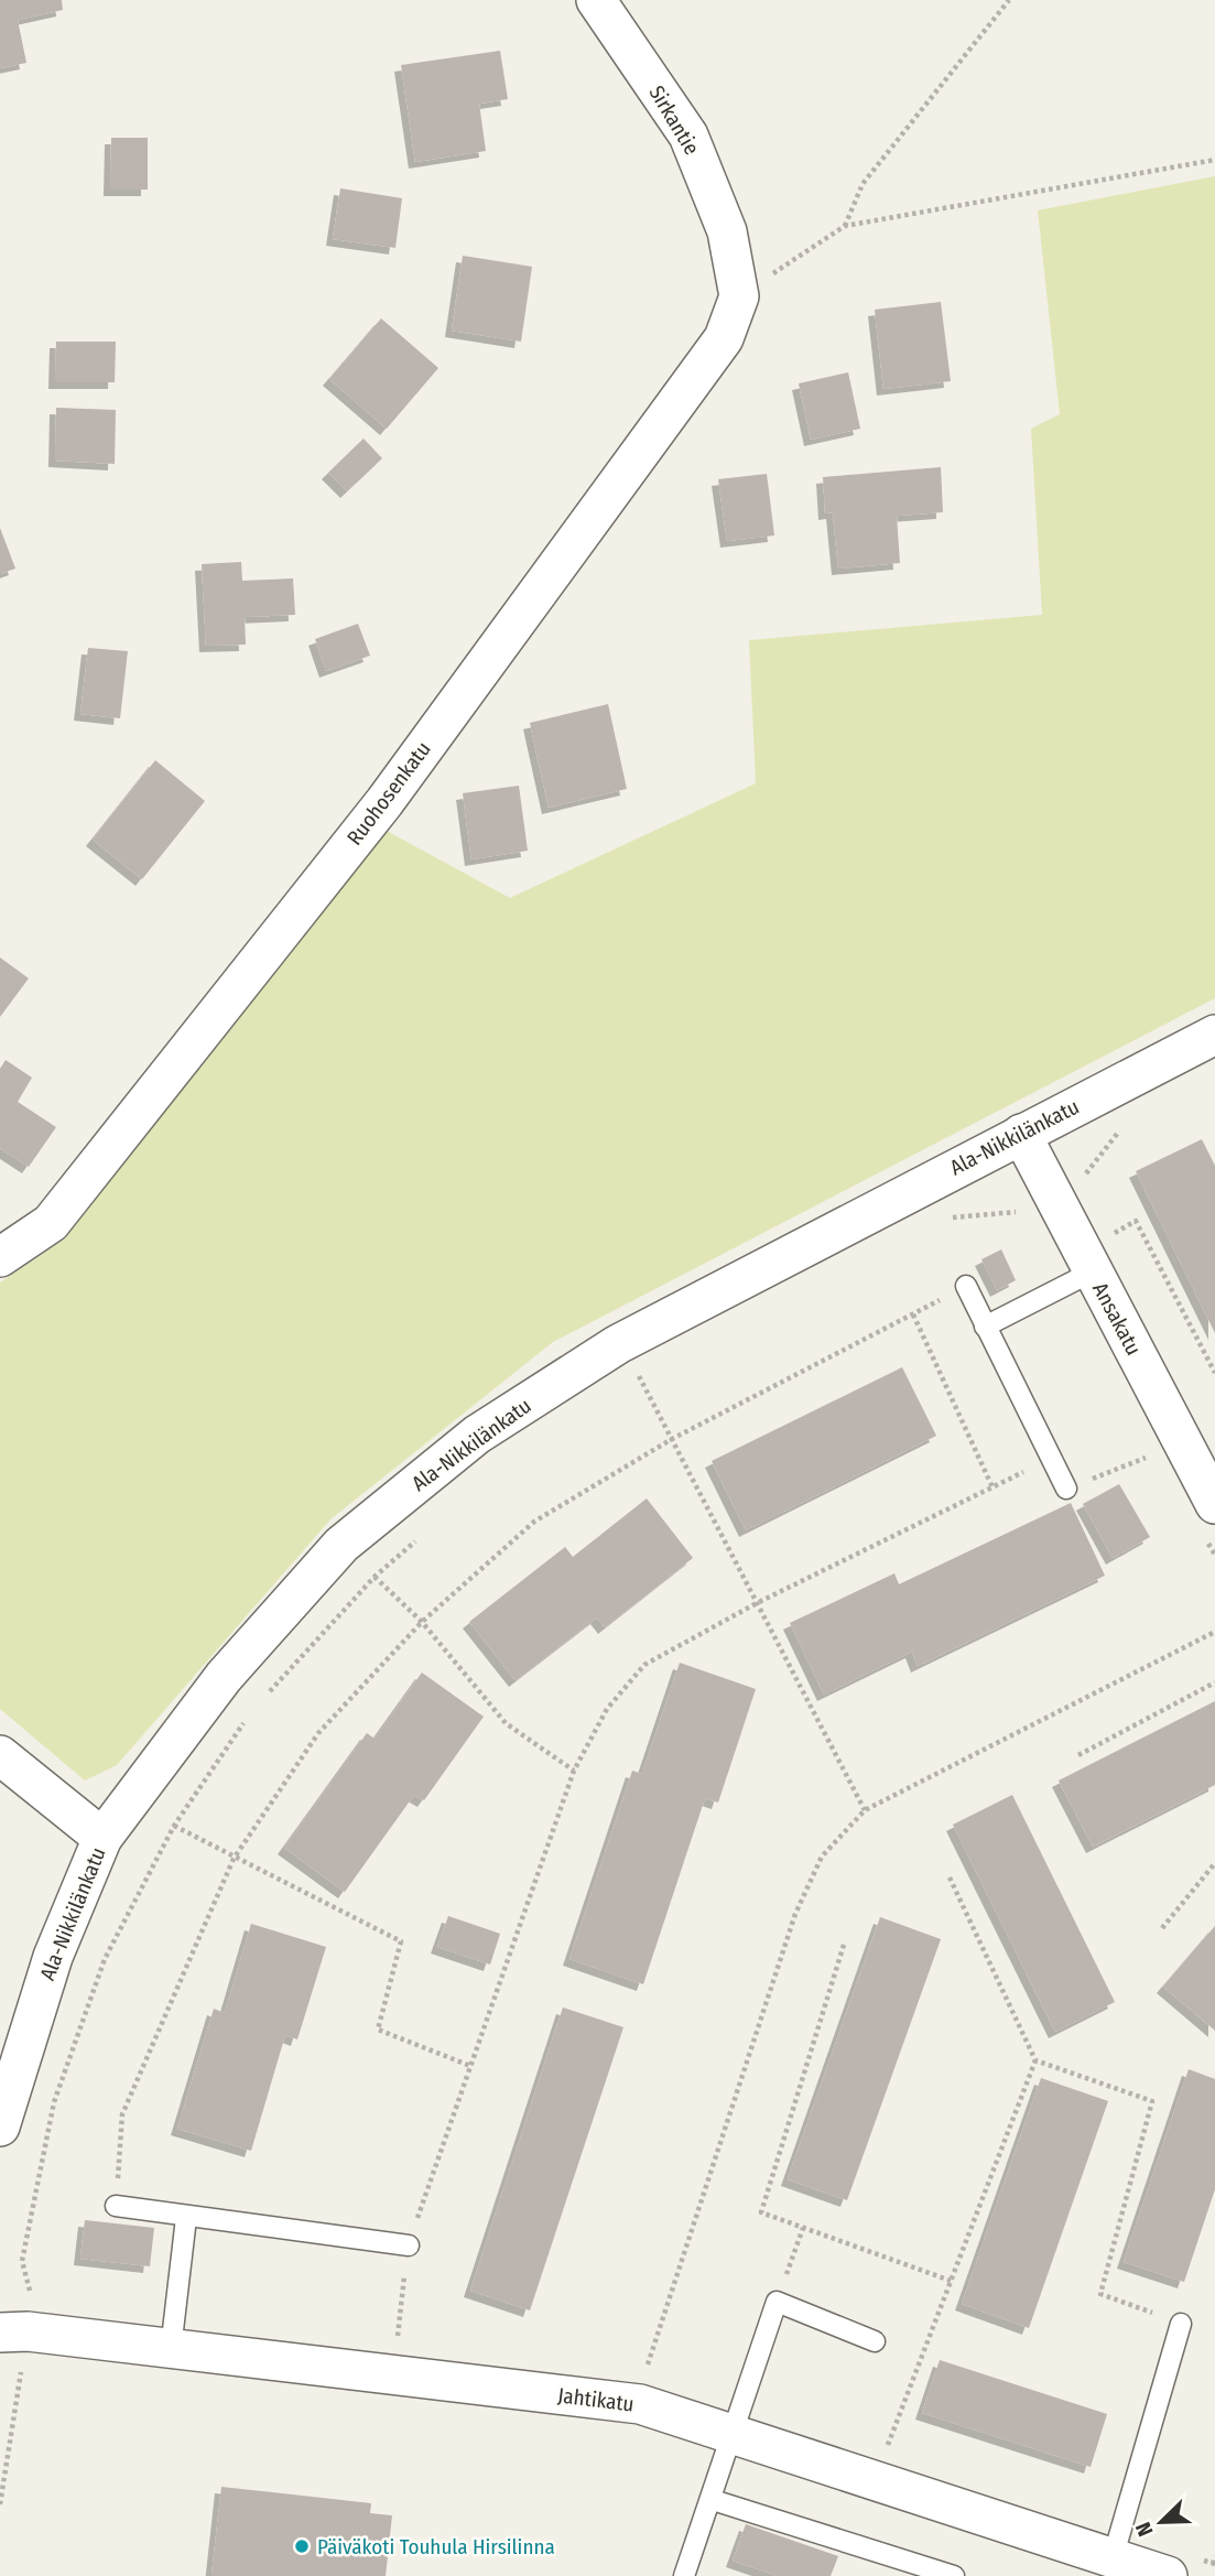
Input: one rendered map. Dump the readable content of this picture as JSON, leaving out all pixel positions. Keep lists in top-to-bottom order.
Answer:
{
  "streets": {
    "street": [
      "Sirkantie",
      "Ruohosenkatu",
      "Ala-Nikkilänkatu",
      "Ansakatu",
      "Jahtikatu"
    ]
  },
  "crossings": [
    ["Sirkantie", "Ruohosenkatu"],
    ["Ala-Nikkilänkatu", "Ansakatu"]
  ],
  "places": ["Päiväkoti Touhula Hirsilinna"],
  "north": "bottom left"
}
